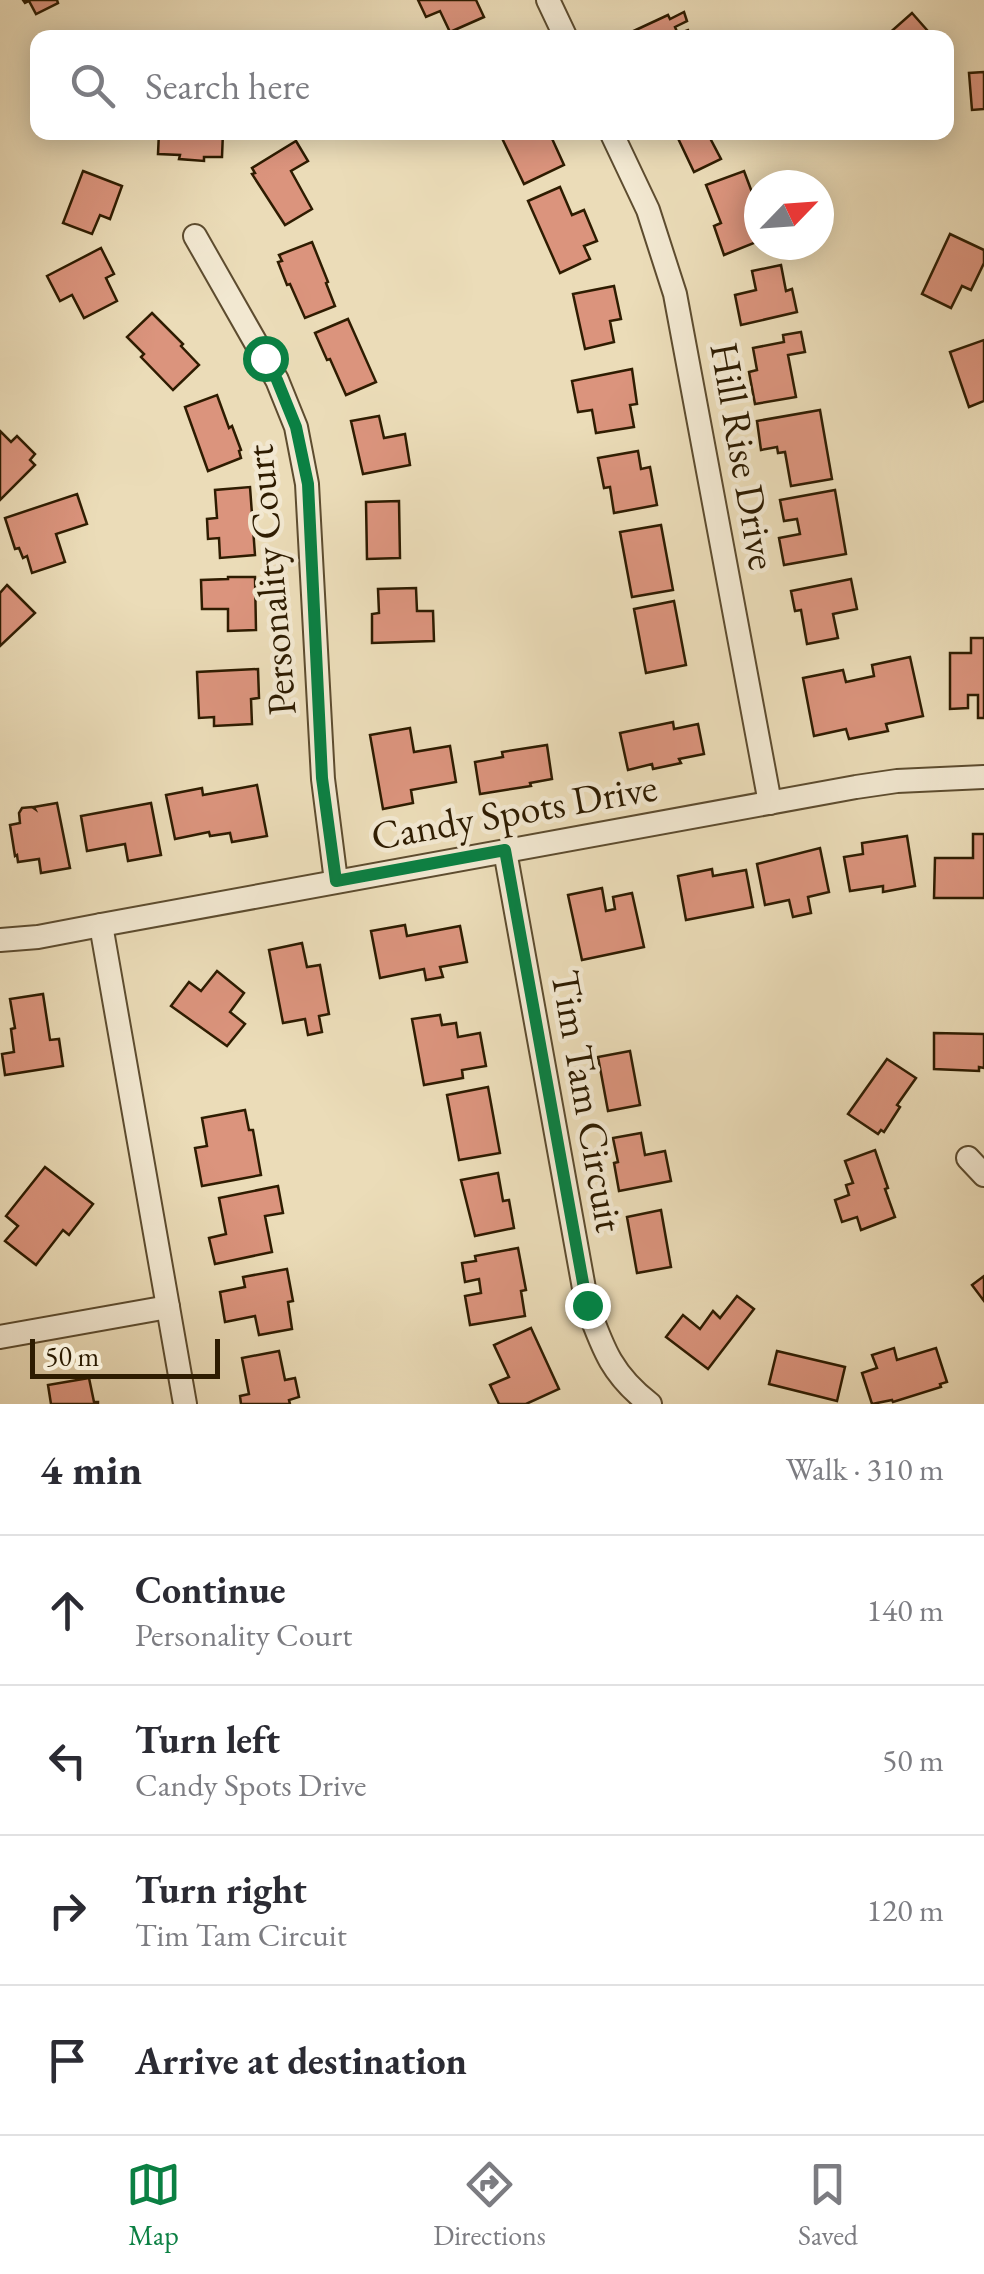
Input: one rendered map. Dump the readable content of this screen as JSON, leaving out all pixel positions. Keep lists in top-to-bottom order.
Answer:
{
  "streets": {
    "street": [
      "Hill Rise Drive",
      "Personality Court",
      "Candy Spots Drive",
      "Tim Tam Circuit"
    ]
  },
  "crossings": [
    ["Hill Rise Drive", "Candy Spots Drive"],
    ["Personality Court", "Candy Spots Drive"],
    ["Candy Spots Drive", "Tim Tam Circuit"]
  ],
  "scale_bar": "50 m",
  "north": "top right",
  "page": {
    "search": "Search here",
    "scale": "50 m",
    "heading": ["4 min", "Walk · 310 m"],
    "list": [
      ["Continue", "Personality Court", "140 m"],
      ["Turn left", "Candy Spots Drive", "50 m"],
      ["Turn right", "Tim Tam Circuit", "120 m"],
      "Arrive at destination"
    ],
    "nav": ["Map", "Directions", "Saved"]
  }
}
